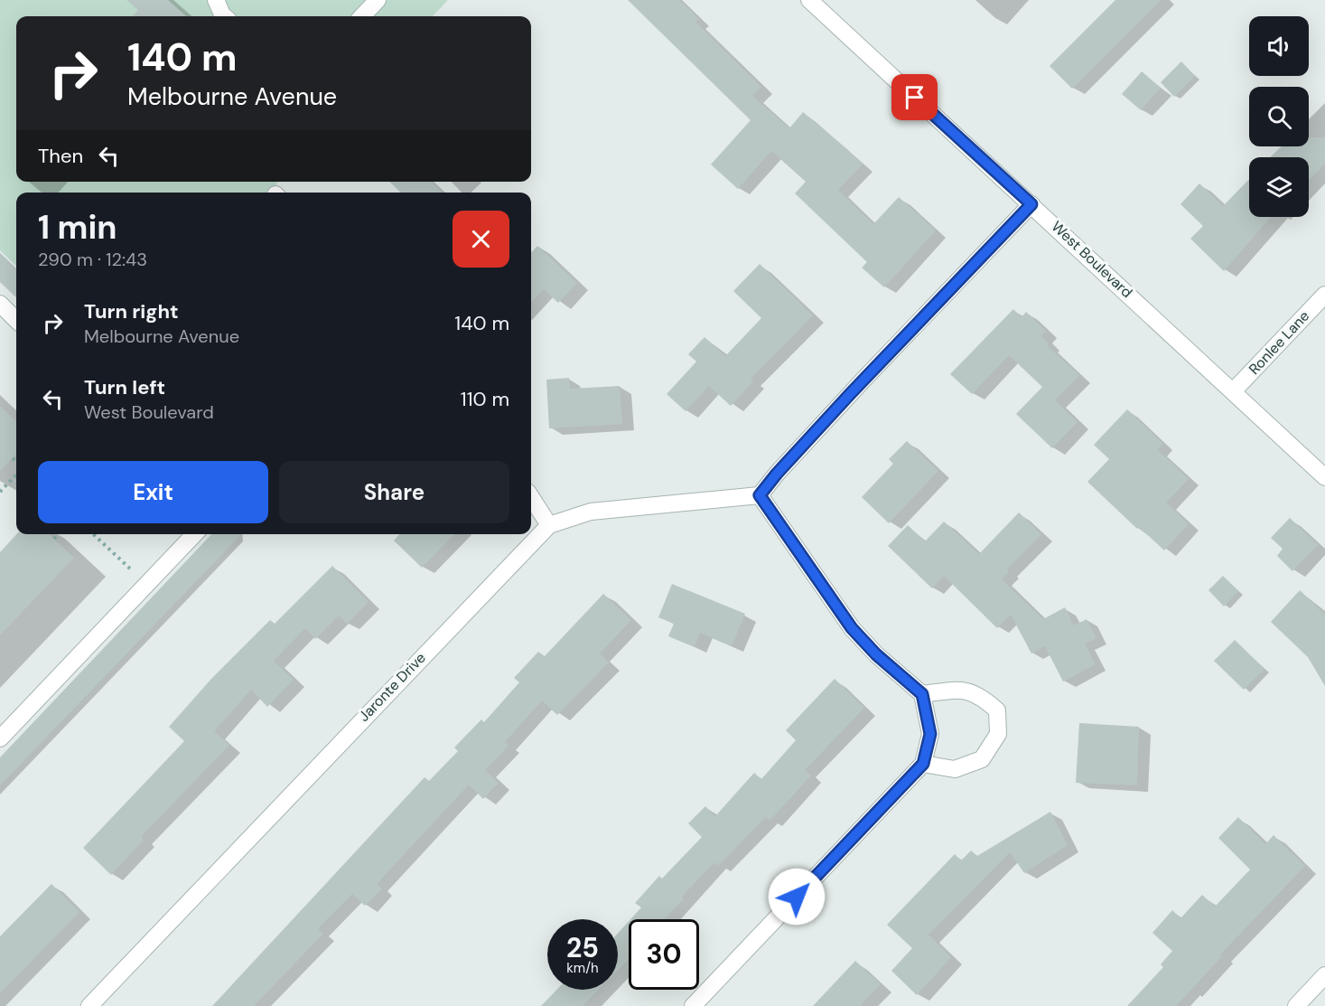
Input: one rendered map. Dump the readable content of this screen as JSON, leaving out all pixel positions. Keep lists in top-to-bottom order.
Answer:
{
  "streets": {
    "street": ["West Boulevard", "Ronlee Lane", "Jaronte Drive"]
  },
  "crossings": [
    ["West Boulevard", "Ronlee Lane"]
  ],
  "page": {
    "turn": ["140 m", "Melbourne Avenue"],
    "then": "Then",
    "heading": ["1 min", "290 m · 12:43"],
    "list": [
      {
        "name": "Turn right",
        "note": "Melbourne Avenue",
        "value": "140 m"
      },
      {
        "name": "Turn left",
        "note": "West Boulevard",
        "value": "110 m"
      }
    ],
    "buttons": ["Exit", "Share"],
    "speed": "25 km/h",
    "limit": "30"
  }
}
